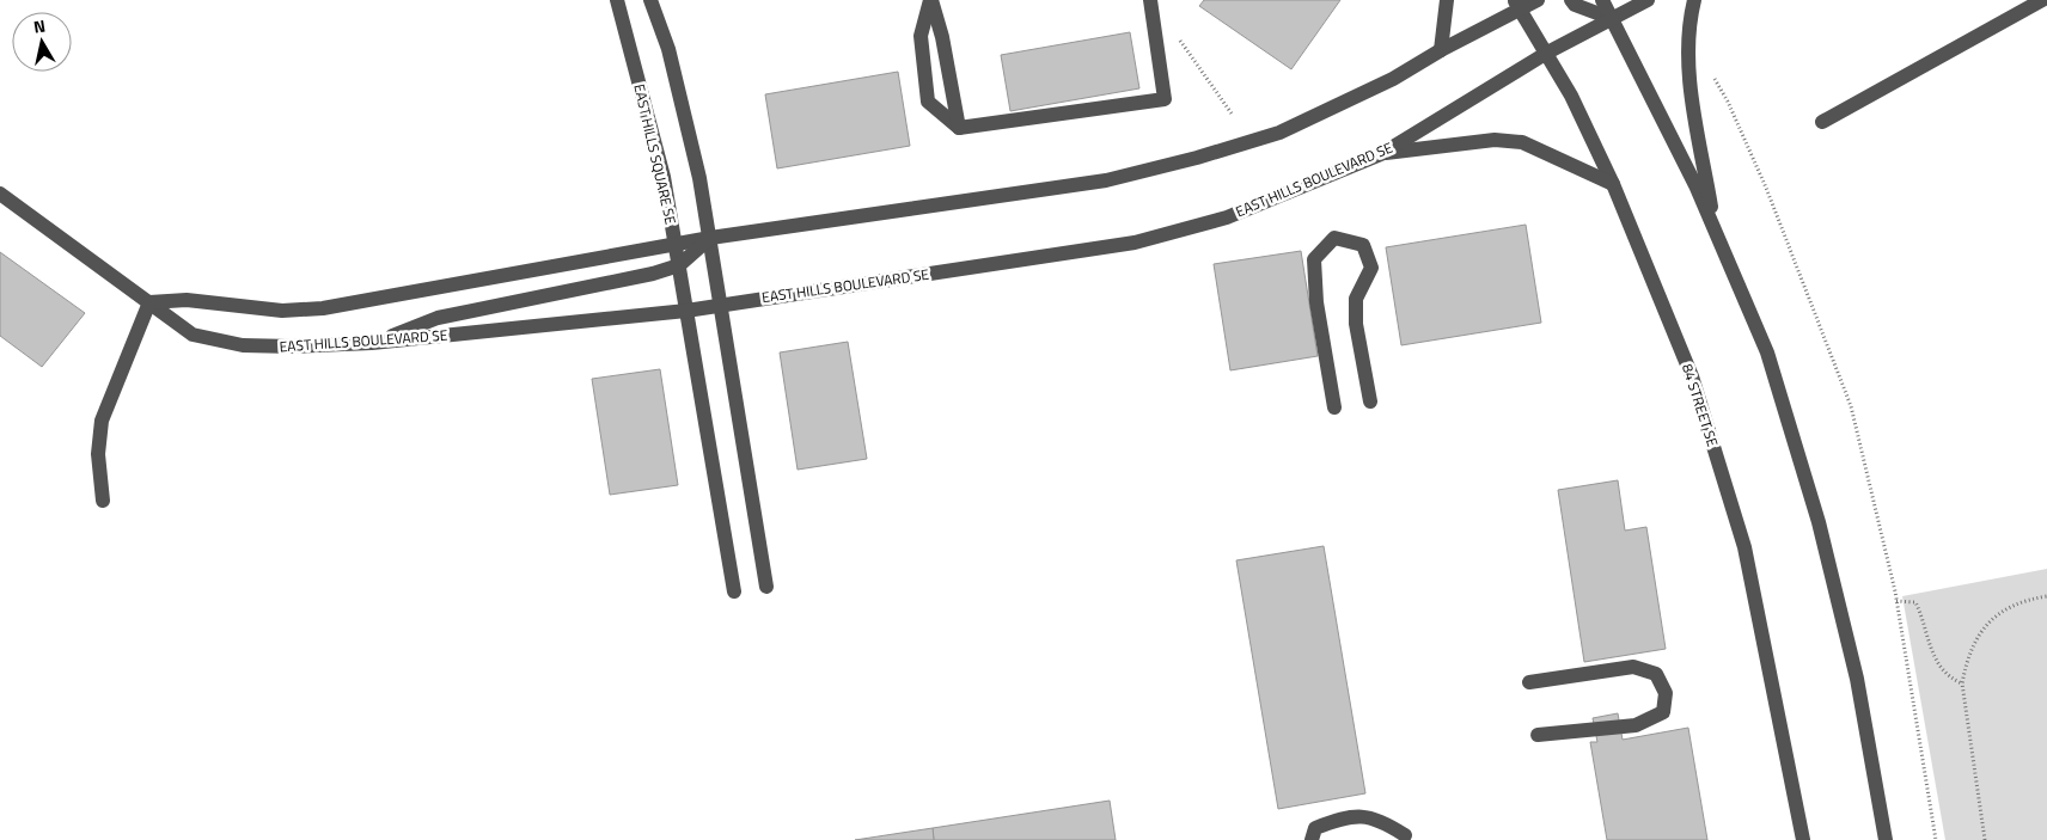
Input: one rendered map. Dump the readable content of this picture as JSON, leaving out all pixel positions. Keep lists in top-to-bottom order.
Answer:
{
  "streets": {
    "street": ["EAST HILLS SQUARE SE", "EAST HILLS BOULEVARD SE", "84 STREET SE"]
  },
  "crossings": [
    ["EAST HILLS SQUARE SE", "EAST HILLS BOULEVARD SE"],
    ["EAST HILLS BOULEVARD SE", "84 STREET SE"]
  ],
  "north": "top"
}
